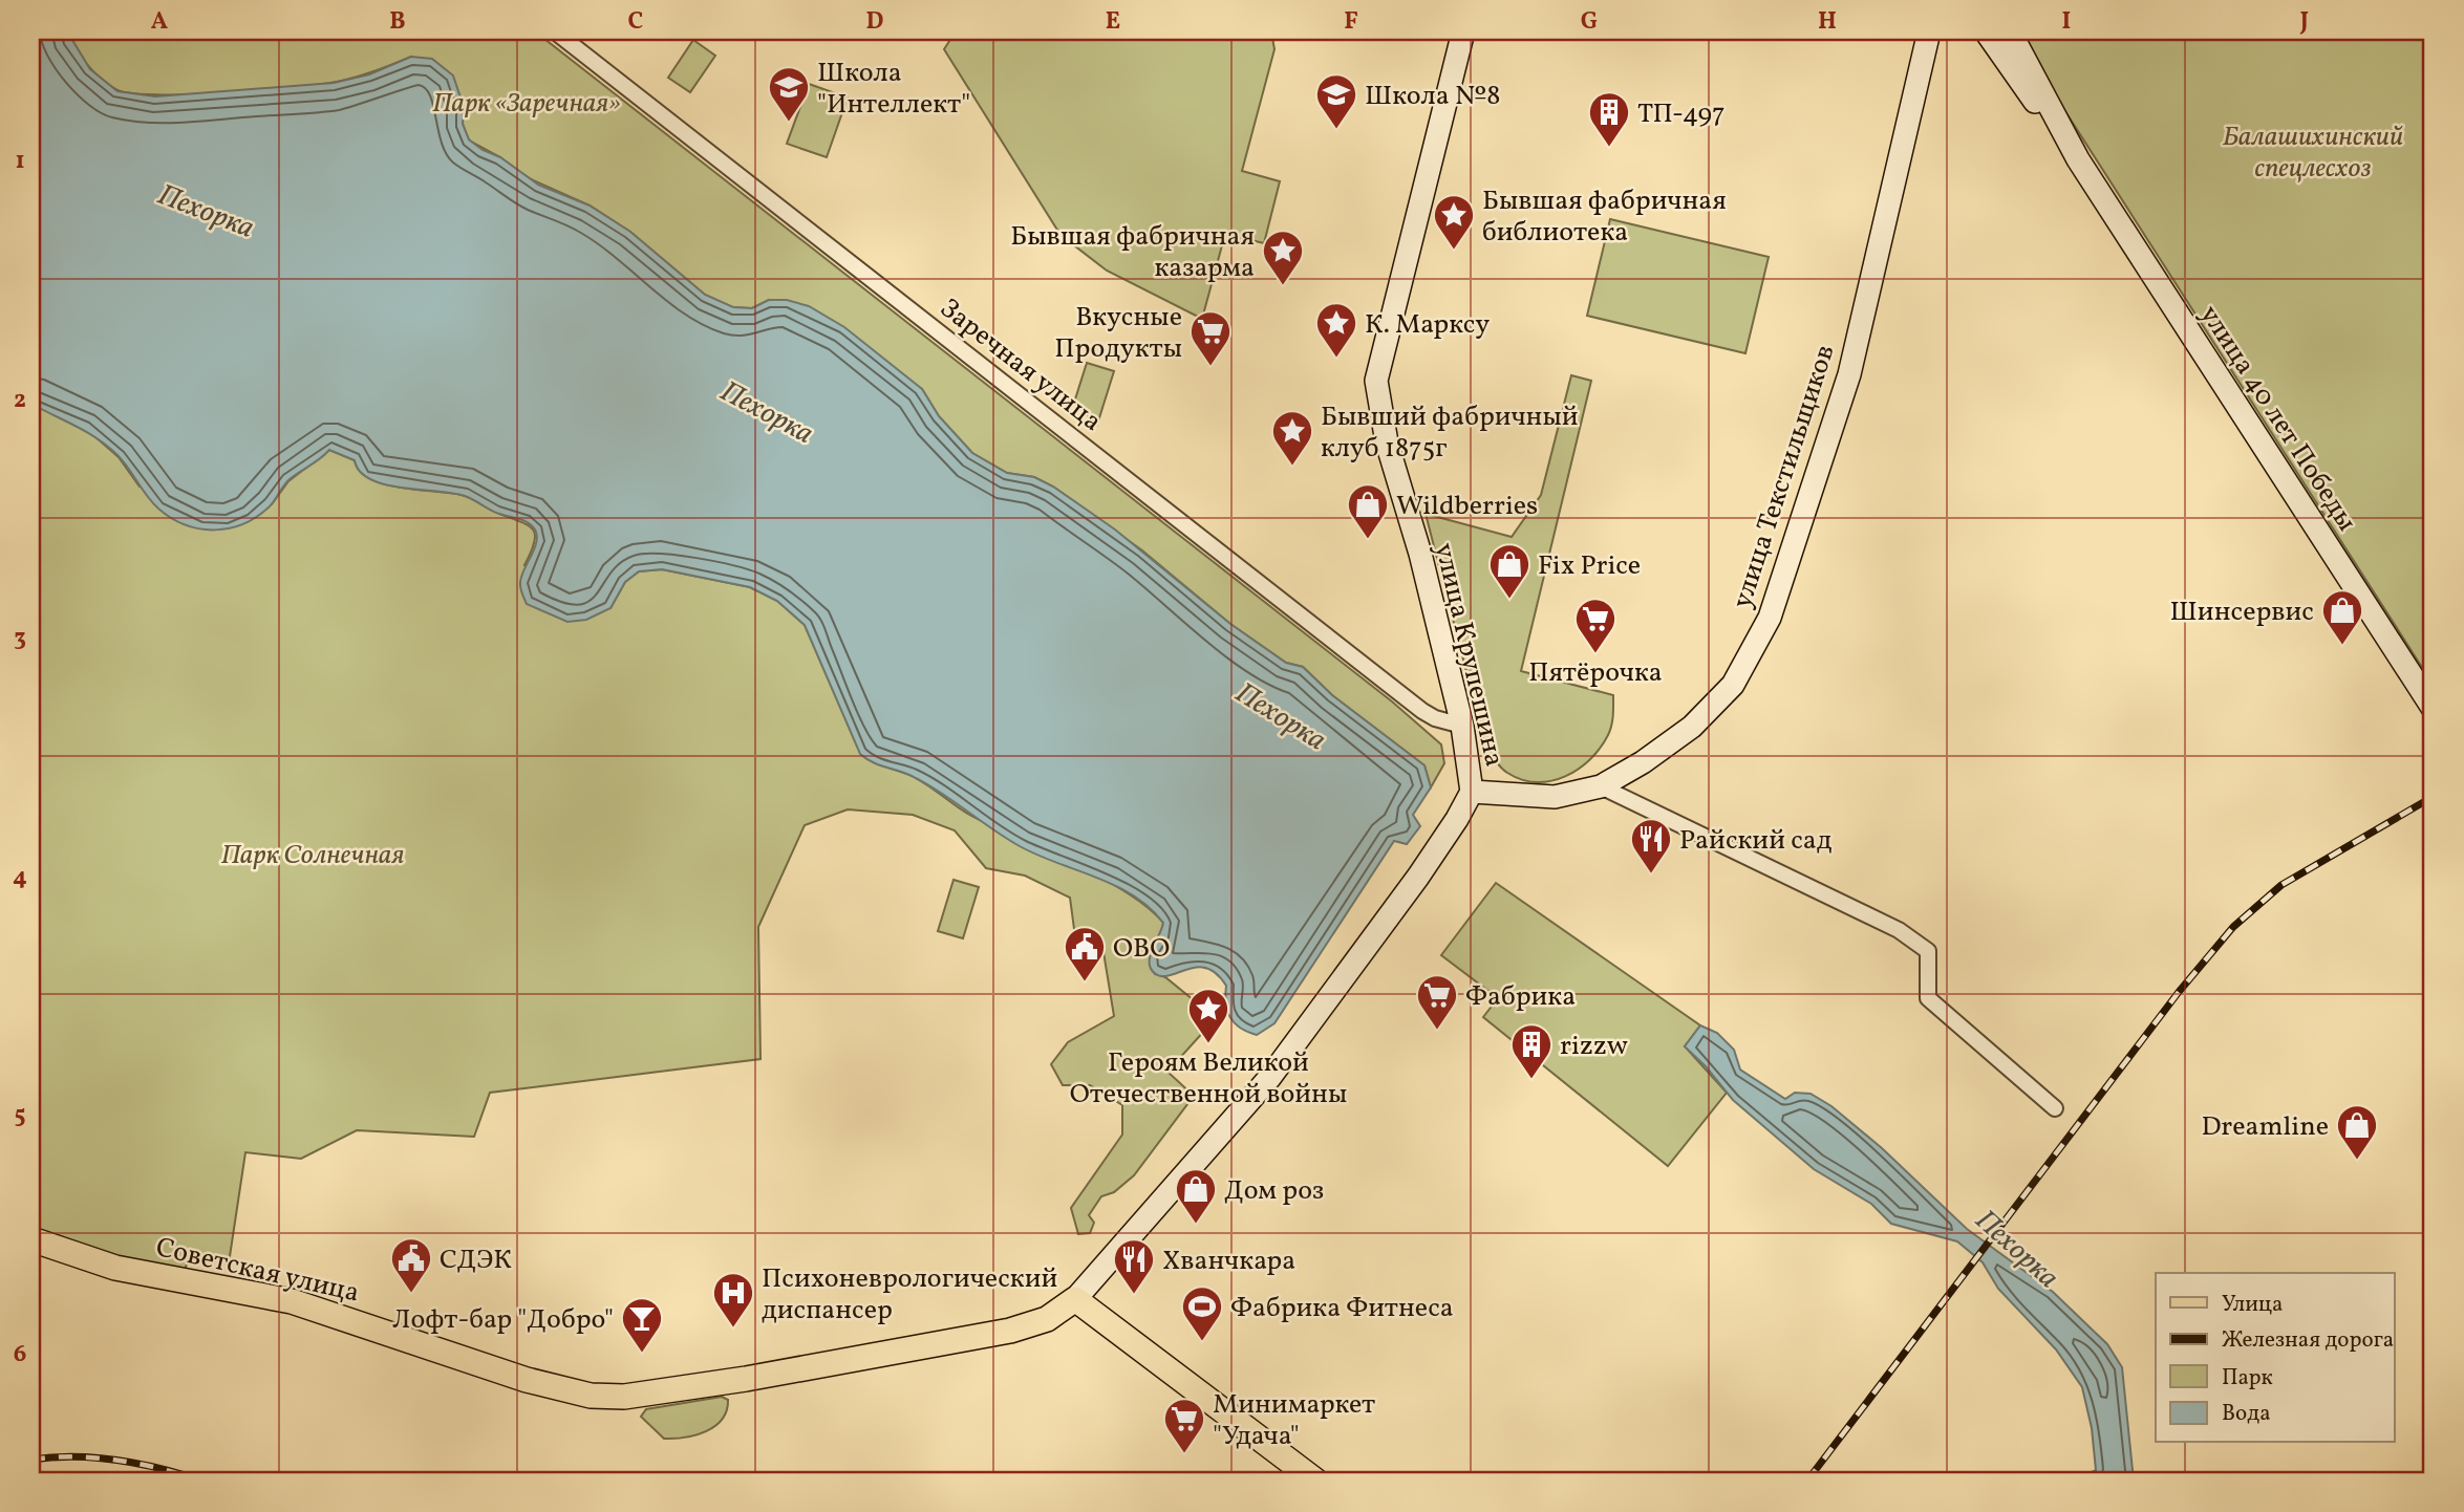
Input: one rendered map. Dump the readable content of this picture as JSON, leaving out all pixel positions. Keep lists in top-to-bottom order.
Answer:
{
  "streets": {
    "main road": ["Советская улица"],
    "street": [
      "Заречная улица",
      "улица 40 лет Победы",
      "улица Текстильщиков",
      "улица Крупешина"
    ]
  },
  "crossings": [
    ["Заречная улица", "улица Крупешина"],
    ["улица Текстильщиков", "улица Крупешина"],
    ["улица Крупешина", "Советская улица"]
  ],
  "water": ["Пехорка"],
  "parks": ["Парк «Заречная»", "Балашихинский спецлесхоз", "Парк Солнечная"],
  "places": {
    "school or university": ["Школа \"Интеллект\"", "Школа №8"],
    "building": ["ТП-497", "rizzw"],
    "place": [
      "Бывшая фабричная библиотека",
      "Бывшая фабричная казарма",
      "К. Марксу",
      "Бывший фабричный клуб 1875г",
      "Героям Великой Отечественной войны"
    ],
    "supermarket": [
      "Вкусные Продукты",
      "Пятёрочка",
      "Фабрика",
      "Минимаркет \"Удача\""
    ],
    "shop": [
      "Wildberries",
      "Fix Price",
      "Шинсервис",
      "Dreamline",
      "Дом роз"
    ],
    "restaurant": ["Райский сад", "Хванчкара"],
    "public building": ["ОВО", "СДЭК"],
    "hospital": ["Психоневрологический диспансер"],
    "sports": ["Фабрика Фитнеса"],
    "bar": ["Лофт-бар \"Добро\""]
  },
  "legend": [
    "Улица",
    "Железная дорога",
    "Парк",
    "Вода"
  ],
  "grid": {
    "columns": [
      "A",
      "B",
      "C",
      "D",
      "E",
      "F",
      "G",
      "H",
      "I",
      "J"
    ],
    "rows": [
      "1",
      "2",
      "3",
      "4",
      "5",
      "6"
    ]
  }
}
